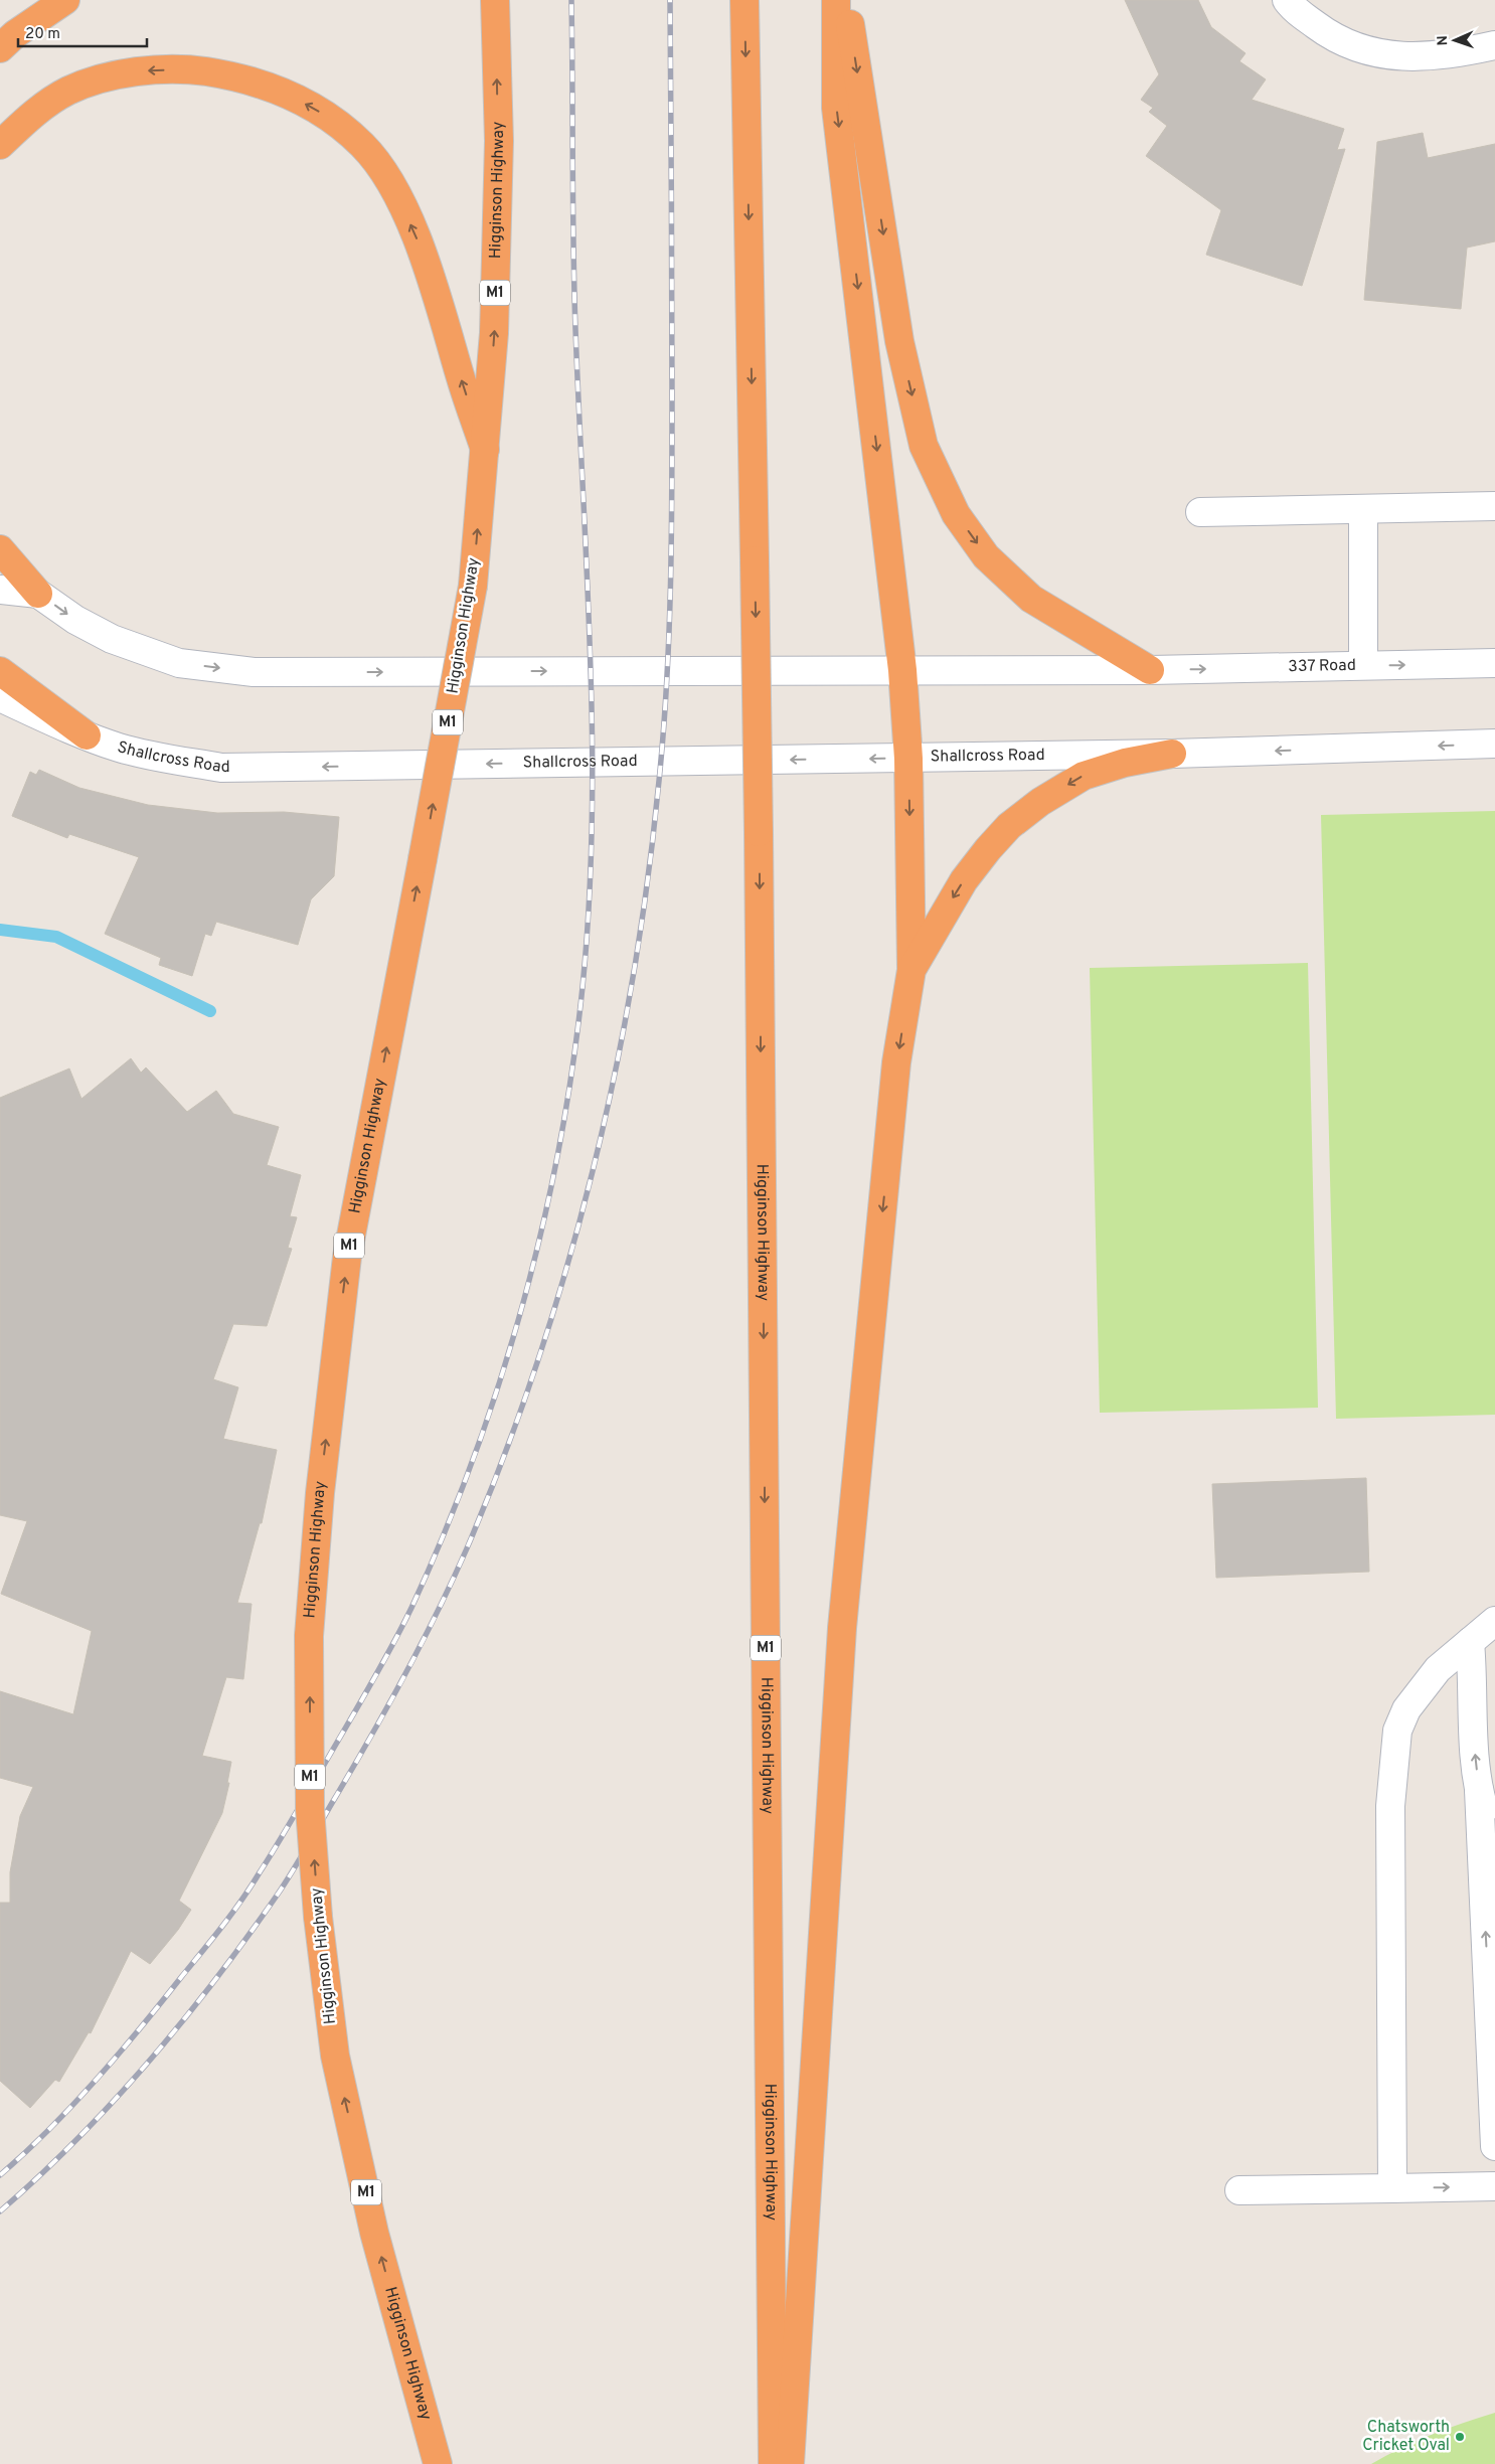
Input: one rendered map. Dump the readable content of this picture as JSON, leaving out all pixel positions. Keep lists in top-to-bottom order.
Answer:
{
  "streets": {
    "highway": ["Higginson Highway", "M1"],
    "street": ["337 Road", "Shallcross Road"]
  },
  "places": ["Chatsworth Cricket Oval"],
  "scale_bar": "20 m",
  "north": "left"
}
